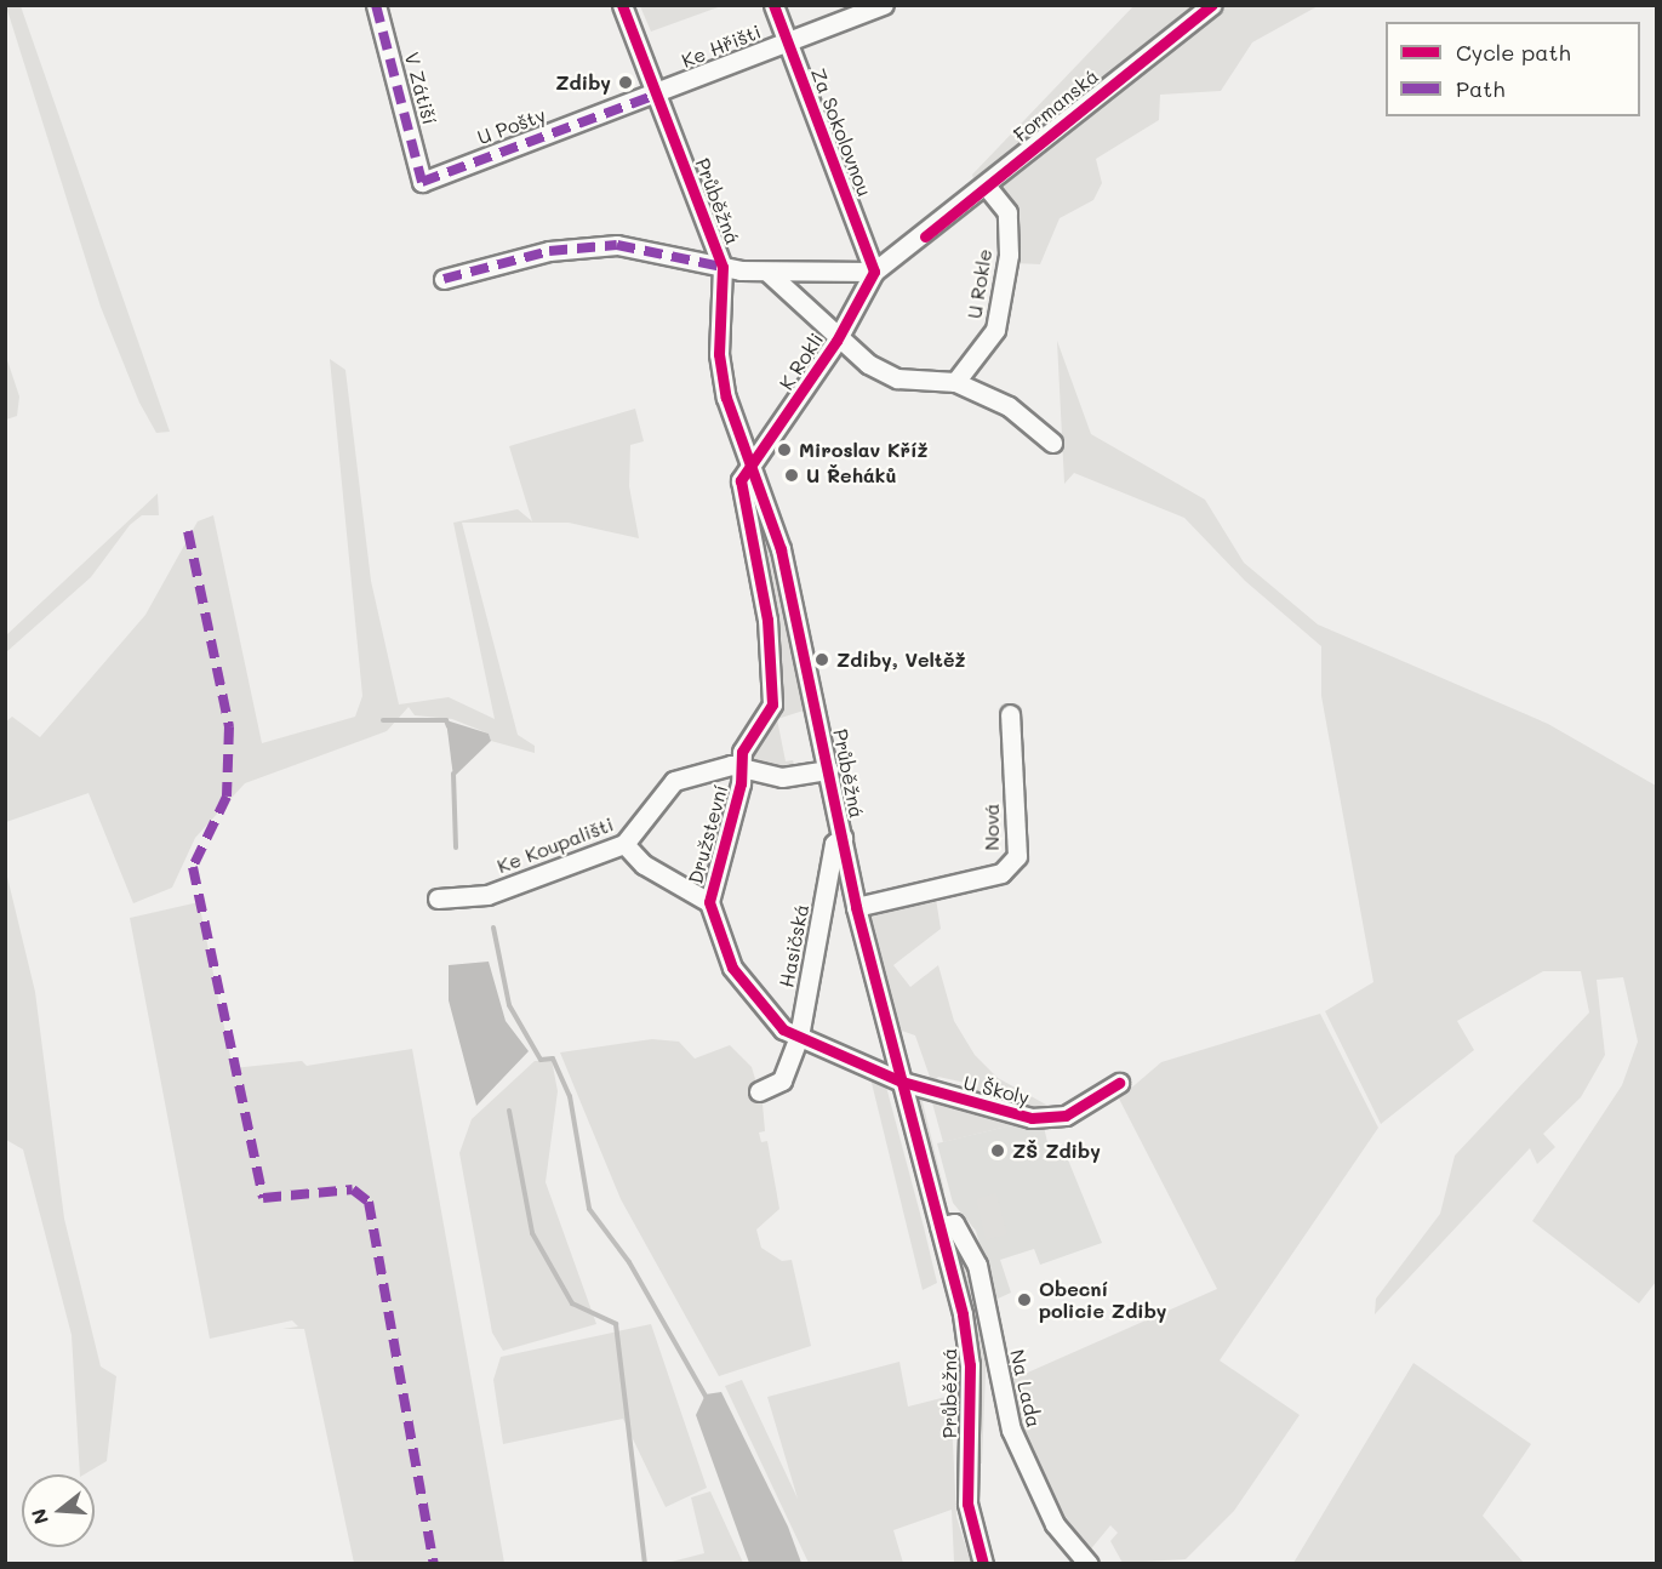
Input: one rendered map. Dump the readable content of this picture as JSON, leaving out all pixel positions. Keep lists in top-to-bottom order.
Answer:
{
  "streets": {
    "street": [
      "Ke Hřišti",
      "V Zátiší",
      "Formanská",
      "U Pošty",
      "Za Sokolovnou",
      "Průběžná",
      "U Rokle",
      "K Rokli",
      "Nová",
      "Družstevní",
      "Ke Koupališti",
      "Hasičská",
      "U Školy",
      "Na Lada"
    ]
  },
  "crossings": [
    ["Ke Hřišti", "U Pošty"],
    ["Ke Hřišti", "Za Sokolovnou"],
    ["Ke Hřišti", "Průběžná"],
    ["V Zátiší", "U Pošty"],
    ["Formanská", "Za Sokolovnou"],
    ["Formanská", "U Rokle"],
    ["Formanská", "K Rokli"],
    ["U Pošty", "Průběžná"],
    ["Za Sokolovnou", "K Rokli"],
    ["Průběžná", "K Rokli"],
    ["Průběžná", "Nová"],
    ["Průběžná", "Družstevní"],
    ["Průběžná", "Ke Koupališti"],
    ["Průběžná", "Hasičská"],
    ["Průběžná", "U Školy"],
    ["Průběžná", "Na Lada"],
    ["K Rokli", "Družstevní"],
    ["Družstevní", "Ke Koupališti"],
    ["Družstevní", "Hasičská"],
    ["Družstevní", "U Školy"]
  ],
  "places": [
    "Zdiby",
    "Miroslav Kříž",
    "U Řeháků",
    "Zdiby, Veltěž",
    "ZŠ Zdiby",
    "Obecní policie Zdiby"
  ],
  "legend": ["Cycle path", "Path"],
  "north": "left"
}
